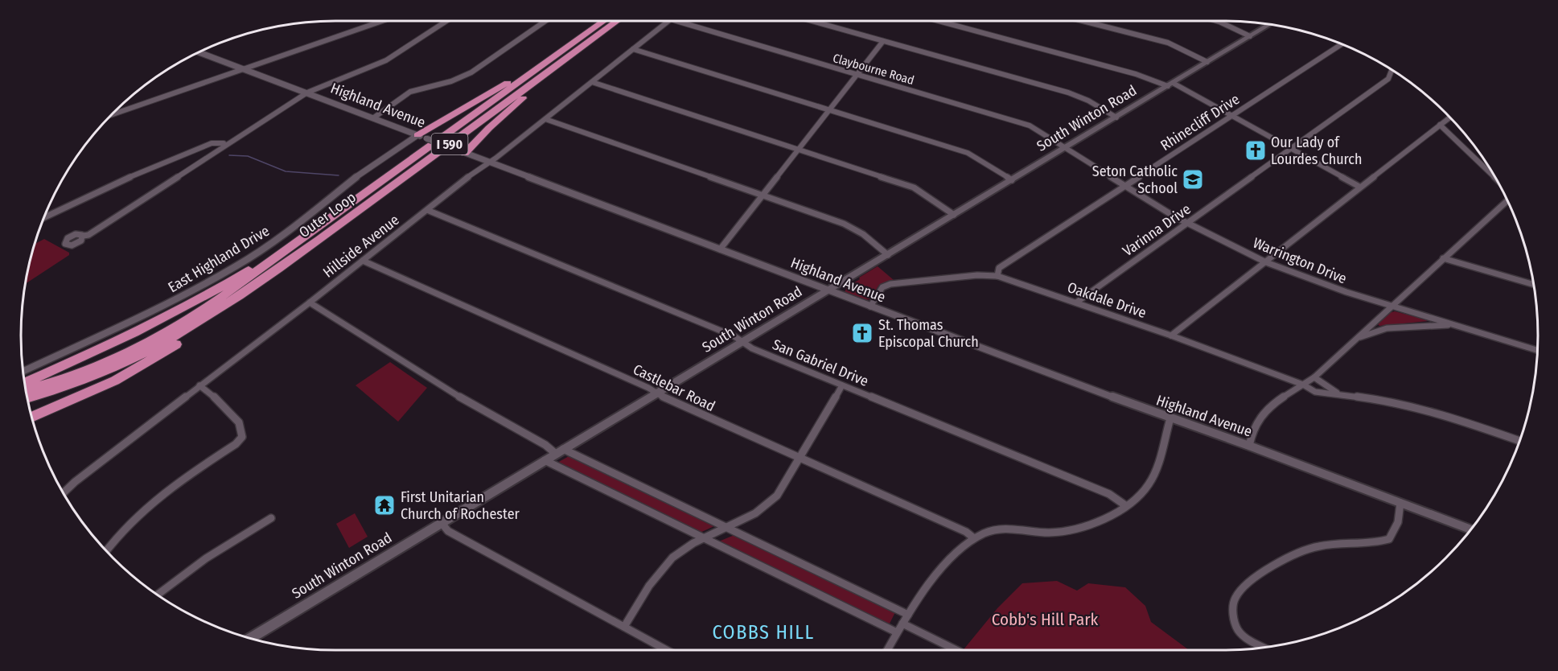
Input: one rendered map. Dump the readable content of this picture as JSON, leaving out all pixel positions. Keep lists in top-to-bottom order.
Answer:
{
  "streets": {
    "highway": ["I 590", "Outer Loop"],
    "main road": ["South Winton Road"],
    "street": [
      "Claybourne Road",
      "Highland Avenue",
      "Rhinecliff Drive",
      "Varinna Drive",
      "Hillside Avenue",
      "East Highland Drive",
      "Warrington Drive",
      "Oakdale Drive",
      "San Gabriel Drive",
      "Castlebar Road"
    ]
  },
  "crossings": [
    ["Claybourne Road", "South Winton Road"],
    ["Claybourne Road", "Warrington Drive"],
    ["Highland Avenue", "South Winton Road"],
    ["Highland Avenue", "Hillside Avenue"],
    ["Highland Avenue", "East Highland Drive"],
    ["Highland Avenue", "Oakdale Drive"],
    ["South Winton Road", "Warrington Drive"],
    ["South Winton Road", "San Gabriel Drive"],
    ["South Winton Road", "Castlebar Road"],
    ["Rhinecliff Drive", "Warrington Drive"],
    ["Rhinecliff Drive", "Oakdale Drive"],
    ["Varinna Drive", "Warrington Drive"],
    ["Varinna Drive", "Oakdale Drive"],
    ["Hillside Avenue", "San Gabriel Drive"],
    ["Hillside Avenue", "Castlebar Road"]
  ],
  "districts": ["COBBS HILL"],
  "parks": ["Cobb's Hill Park"],
  "places": {
    "church": ["Our Lady of Lourdes Church", "St. Thomas Episcopal Church"],
    "school or university": ["Seton Catholic School"],
    "temple": ["First Unitarian Church of Rochester"]
  }
}
